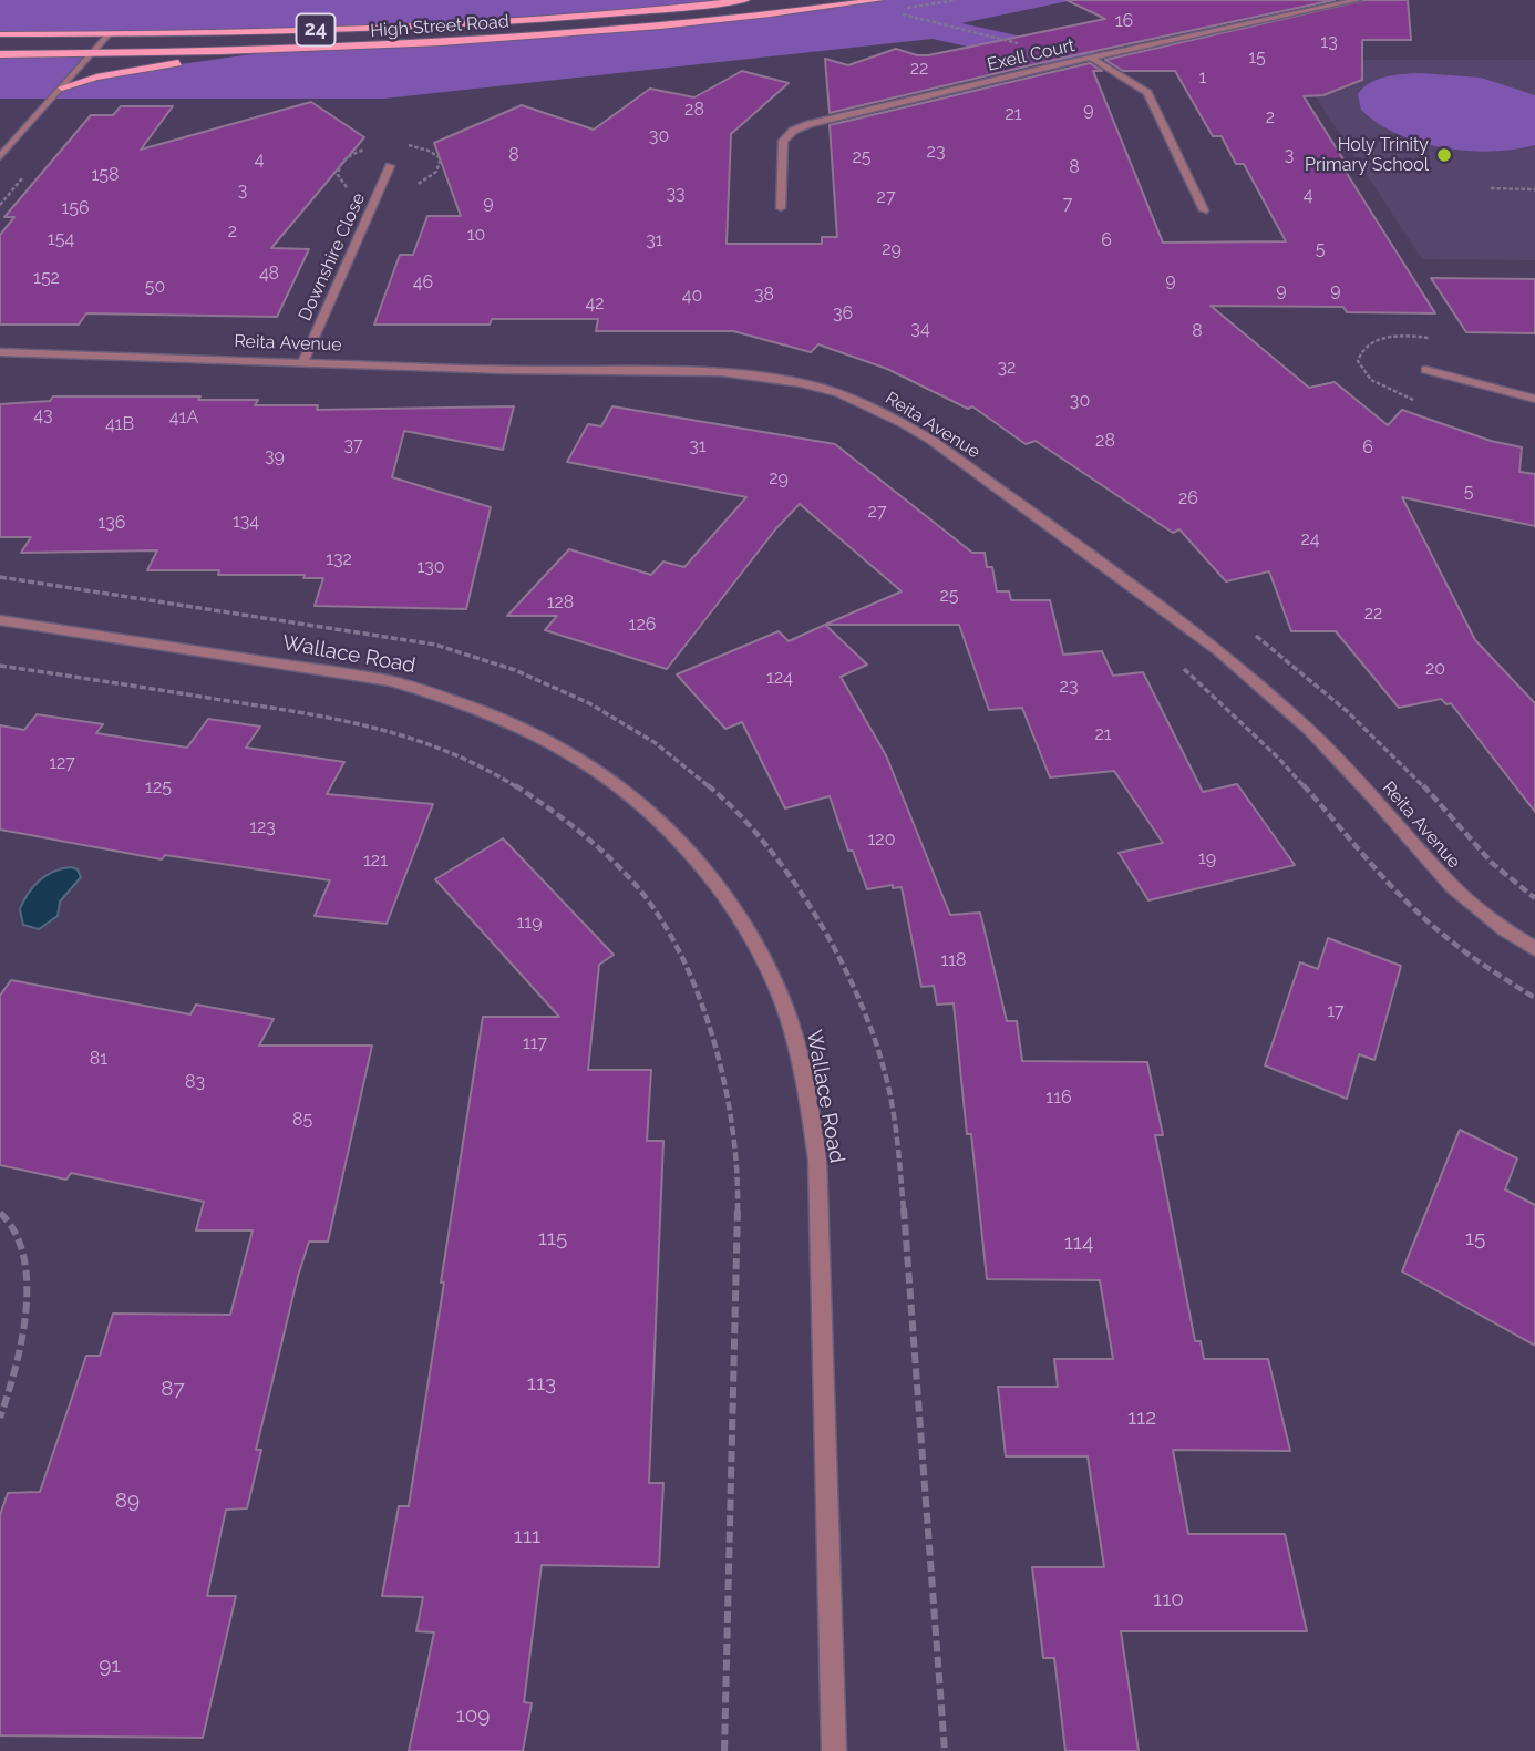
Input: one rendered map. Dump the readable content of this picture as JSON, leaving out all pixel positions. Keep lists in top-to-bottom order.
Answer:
{
  "streets": {
    "main road": ["High Street Road", "24"],
    "street": [
      "Exell Court",
      "Downshire Close",
      "Reita Avenue",
      "Wallace Road"
    ]
  },
  "crossings": [
    ["Downshire Close", "Reita Avenue"]
  ],
  "places": ["Holy Trinity Primary School"],
  "house_numbers": [
    "16",
    "13",
    "15",
    "22",
    "1",
    "28",
    "9",
    "21",
    "2",
    "30",
    "23",
    "8",
    "3",
    "25",
    "4",
    "8",
    "158",
    "3",
    "33",
    "4",
    "27",
    "9",
    "7",
    "156",
    "2",
    "10",
    "154",
    "31",
    "6",
    "29",
    "5",
    "48",
    "152",
    "9",
    "46",
    "50",
    "9",
    "9",
    "38",
    "40",
    "42",
    "36",
    "34",
    "8",
    "32",
    "30",
    "43",
    "41A",
    "41B",
    "28",
    "37",
    "31",
    "6",
    "39",
    "29",
    "5",
    "26",
    "27",
    "134",
    "136",
    "24",
    "132",
    "130",
    "25",
    "128",
    "22",
    "126",
    "20",
    "124",
    "23",
    "21",
    "127",
    "125",
    "123",
    "120",
    "19",
    "121",
    "119",
    "118",
    "17",
    "117",
    "81",
    "83",
    "116",
    "85",
    "115",
    "15",
    "114",
    "113",
    "87",
    "112",
    "89",
    "111",
    "110",
    "91",
    "109"
  ]
}
